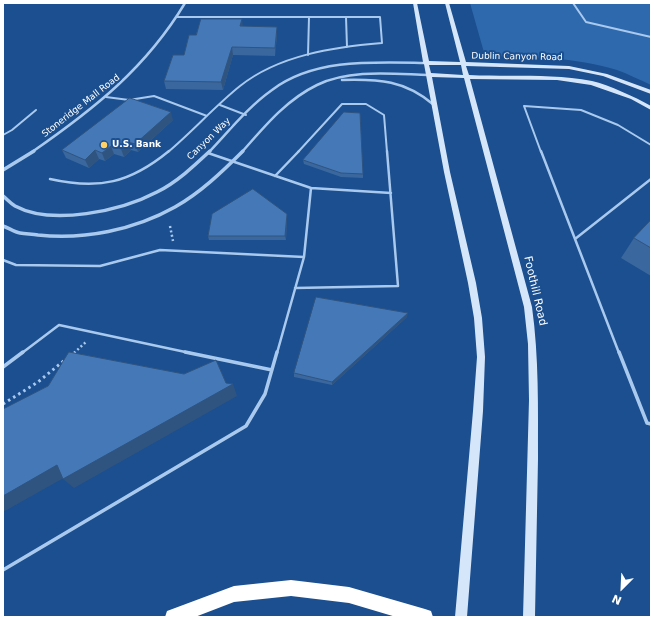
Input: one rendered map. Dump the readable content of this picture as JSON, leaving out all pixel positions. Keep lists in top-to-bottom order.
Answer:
{
  "streets": {
    "main road": ["Dublin Canyon Road", "Foothill Road"],
    "street": ["Stoneridge Mall Road", "Canyon Way"]
  },
  "crossings": [
    ["Dublin Canyon Road", "Canyon Way"],
    ["Dublin Canyon Road", "Foothill Road"]
  ],
  "places": ["U.S. Bank"],
  "north": "bottom left"
}
